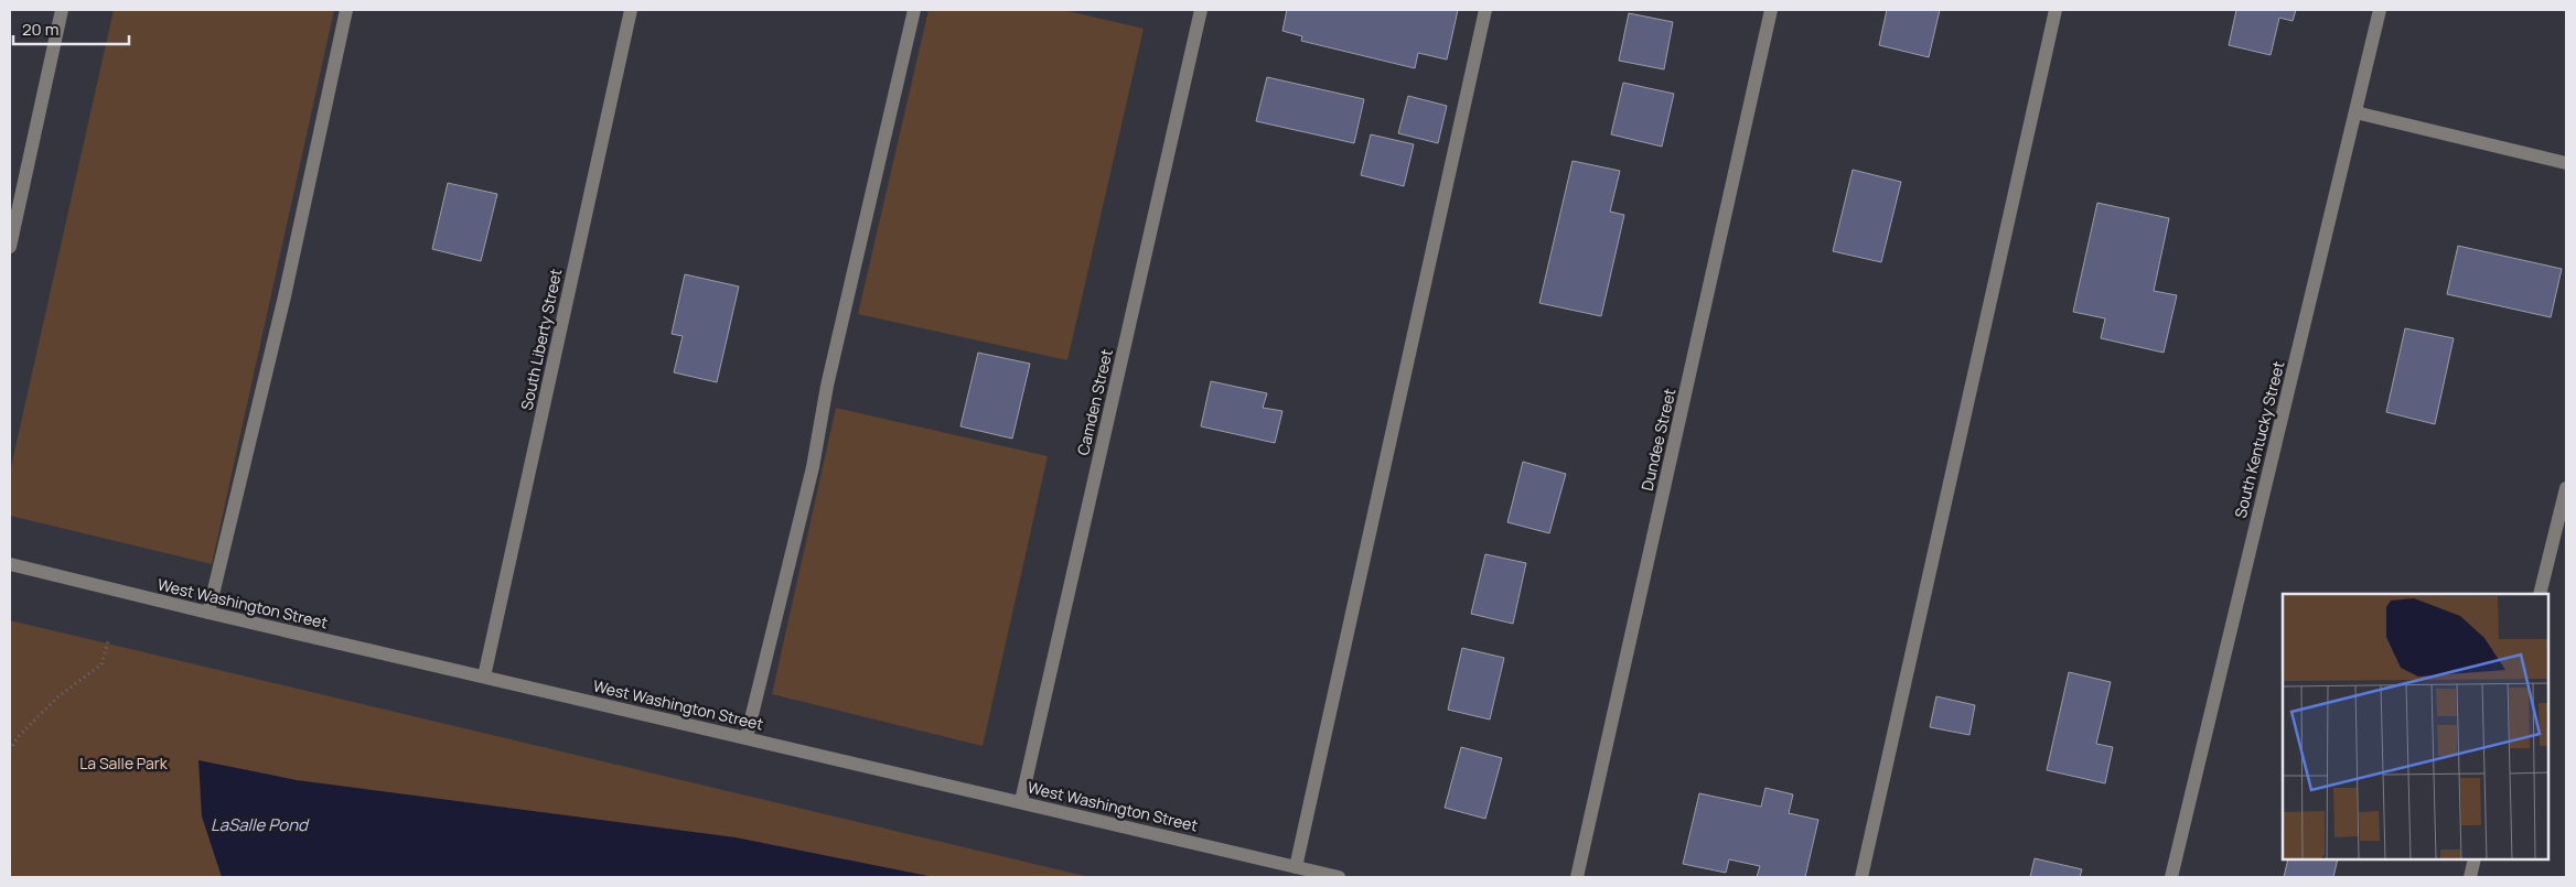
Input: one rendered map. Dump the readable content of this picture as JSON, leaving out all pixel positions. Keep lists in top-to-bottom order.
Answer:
{
  "streets": {
    "street": [
      "South Liberty Street",
      "Camden Street",
      "Dundee Street",
      "South Kentucky Street",
      "West Washington Street"
    ]
  },
  "crossings": [
    ["South Liberty Street", "West Washington Street"],
    ["Camden Street", "West Washington Street"]
  ],
  "water": ["LaSalle Pond"],
  "parks": ["La Salle Park"],
  "scale_bar": "20 m"
}
